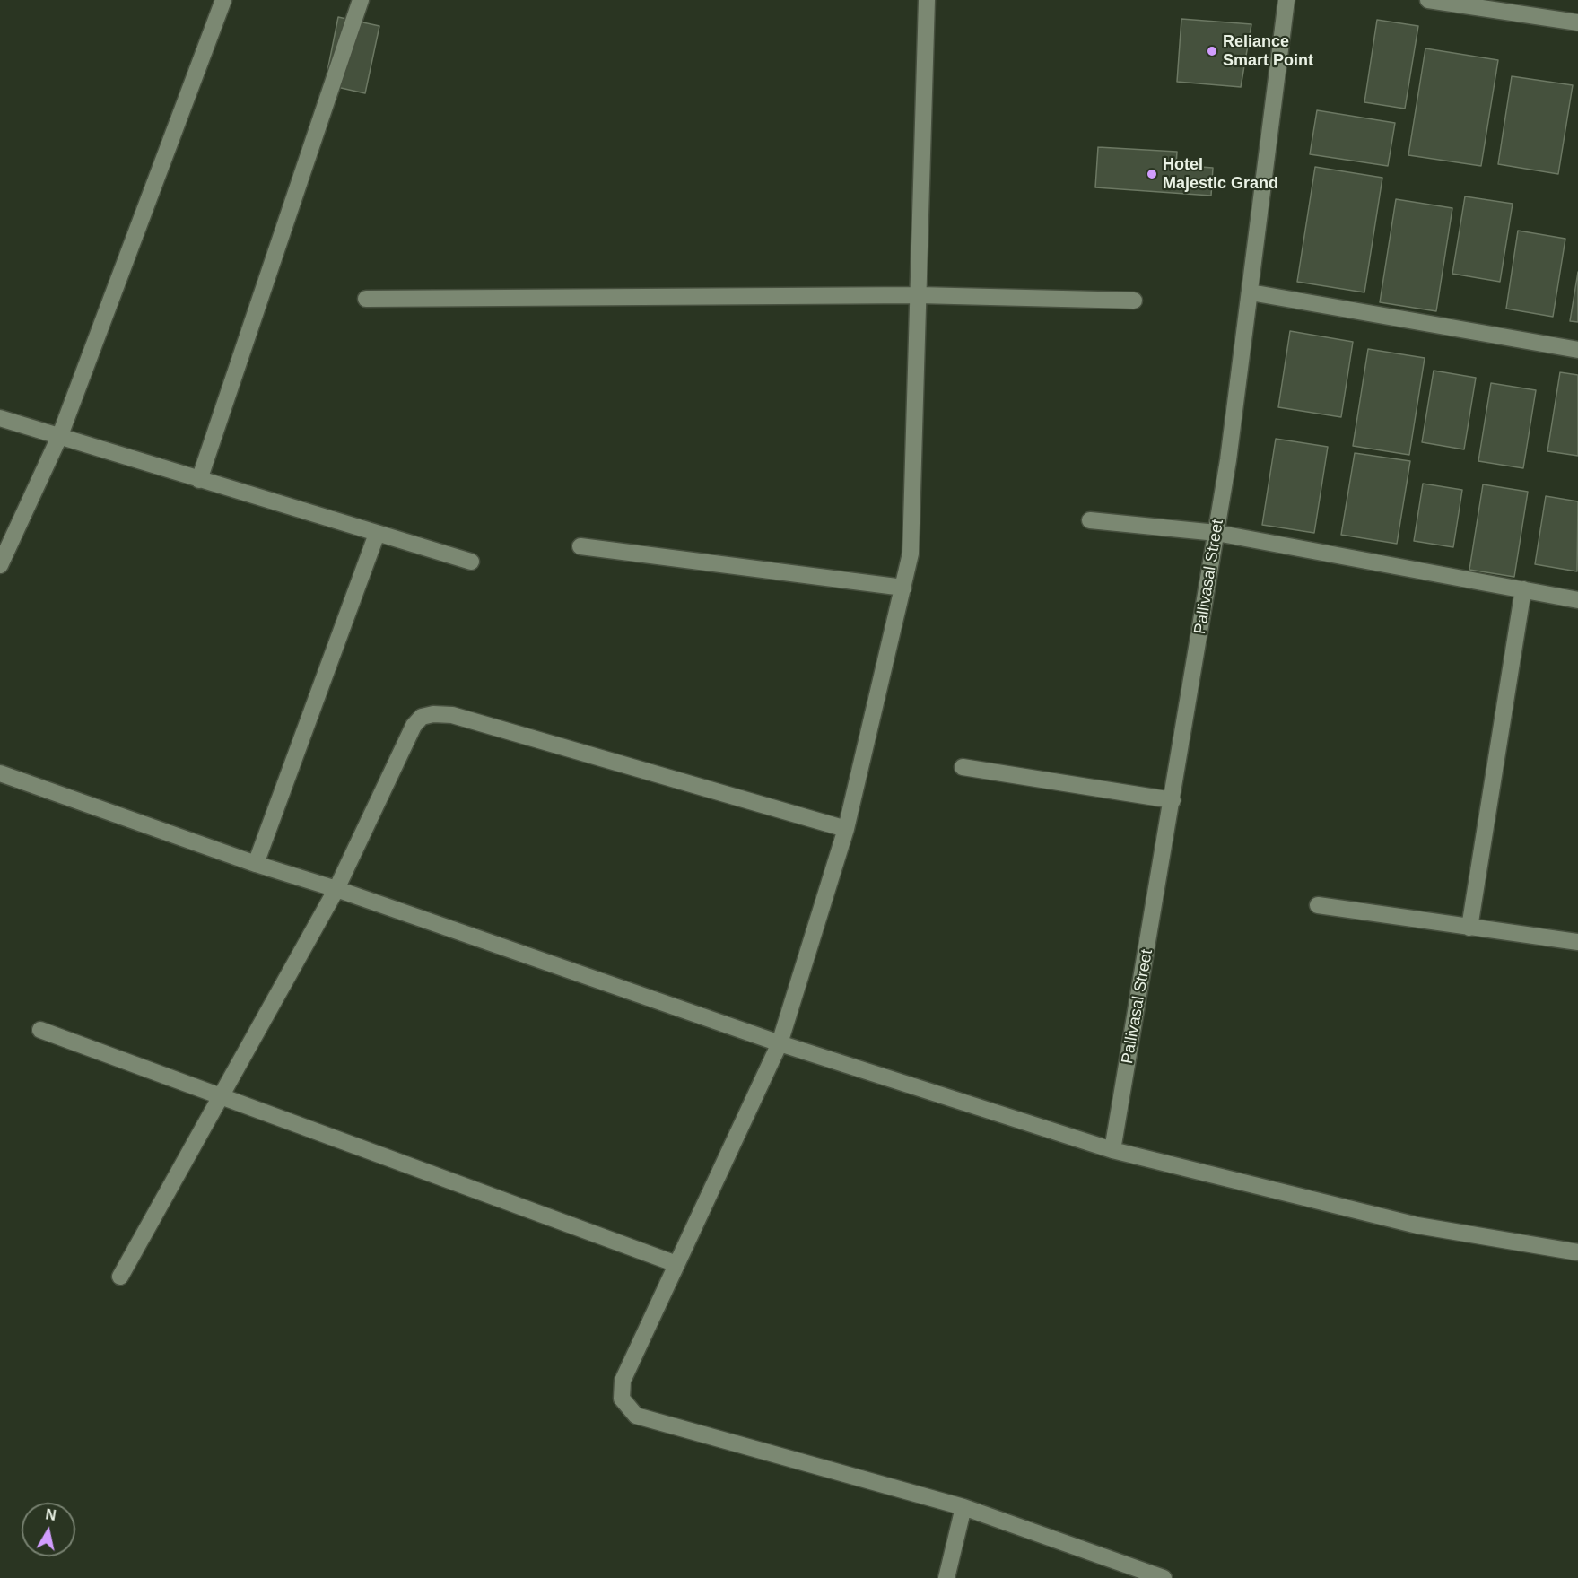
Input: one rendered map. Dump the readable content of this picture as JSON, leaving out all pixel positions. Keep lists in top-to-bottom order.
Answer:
{
  "streets": {
    "street": ["Pallivasal Street"]
  },
  "places": ["Reliance Smart Point", "Hotel Majestic Grand"],
  "north": "top"
}
